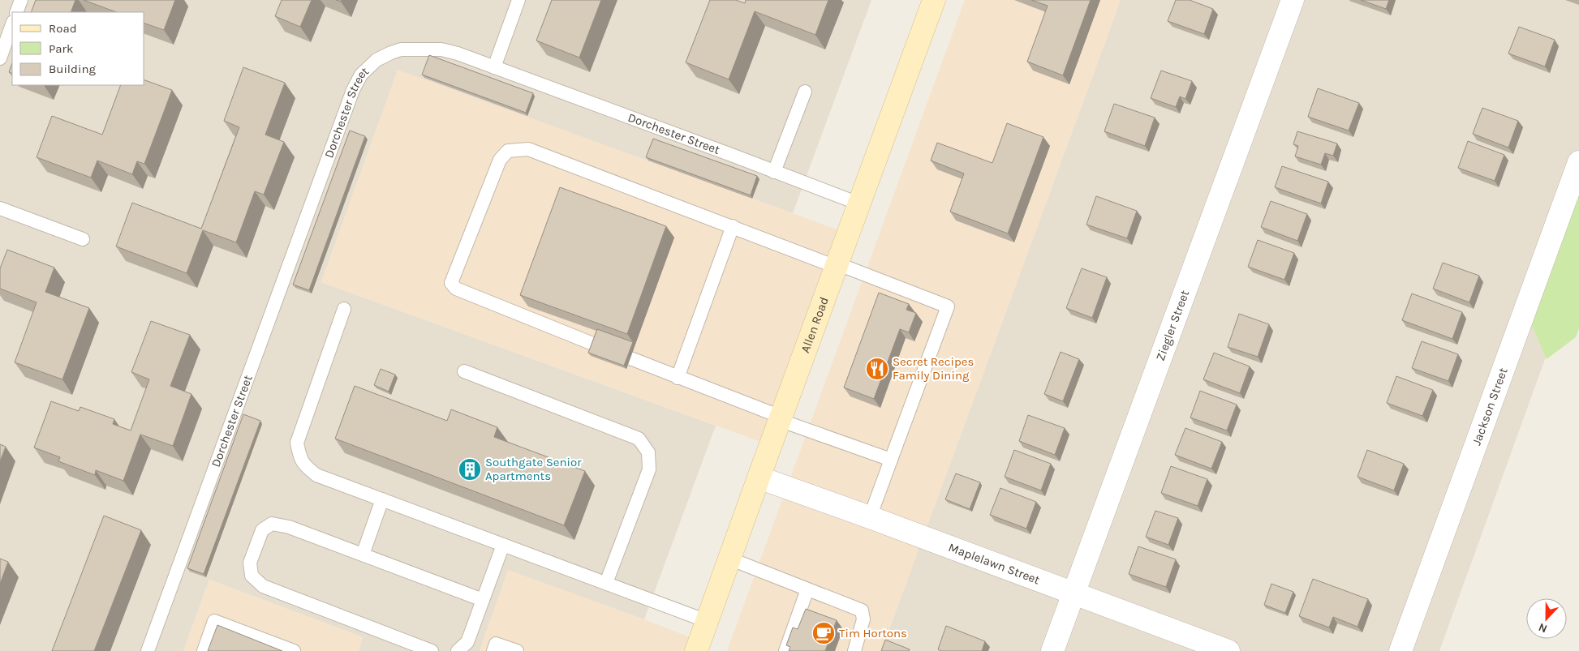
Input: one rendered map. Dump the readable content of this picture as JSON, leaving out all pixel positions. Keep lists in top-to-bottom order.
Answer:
{
  "streets": {
    "main road": ["Allen Road"],
    "street": ["Ziegler Street", "Jackson Street", "Maplelawn Street"],
    "lane": ["Dorchester Street"]
  },
  "crossings": [
    ["Dorchester Street", "Allen Road"],
    ["Allen Road", "Maplelawn Street"],
    ["Ziegler Street", "Maplelawn Street"]
  ],
  "places": {
    "restaurant": ["Secret Recipes Family Dining"],
    "building": ["Southgate Senior Apartments"],
    "cafe": ["Tim Hortons"]
  },
  "legend": ["Road", "Park", "Building"],
  "north": "bottom"
}
